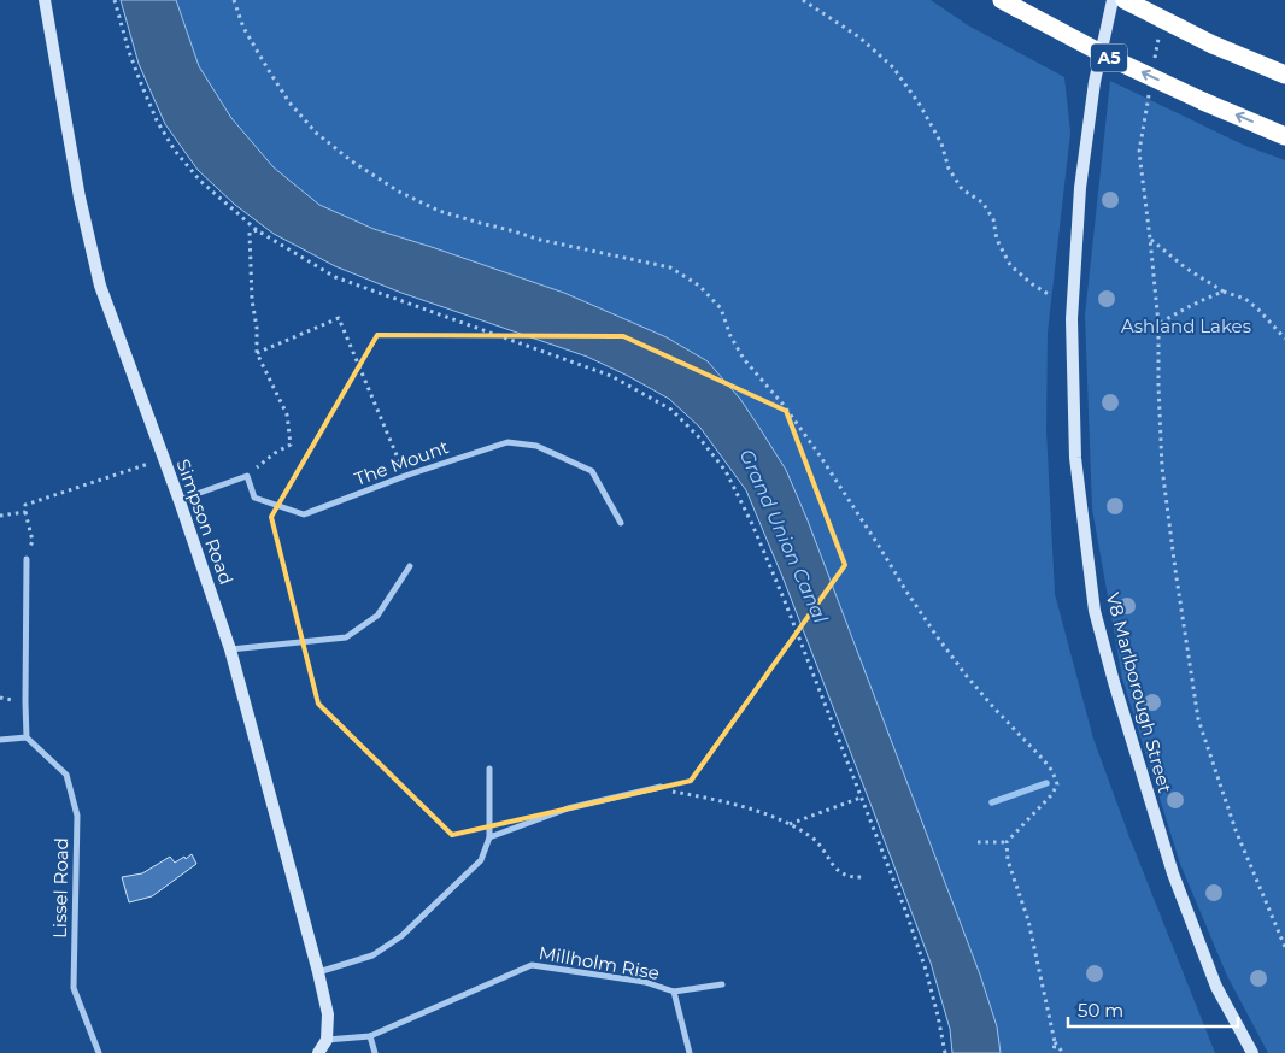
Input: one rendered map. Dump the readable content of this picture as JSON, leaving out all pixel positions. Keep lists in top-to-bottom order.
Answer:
{
  "streets": {
    "highway": ["A5"],
    "street": [
      "The Mount",
      "Simpson Road",
      "V8 Marlborough Street",
      "Lissel Road",
      "Millholm Rise"
    ]
  },
  "crossings": [
    ["Simpson Road", "Millholm Rise"]
  ],
  "water": ["Grand Union Canal"],
  "parks": ["Ashland Lakes"],
  "scale_bar": "50 m"
}
